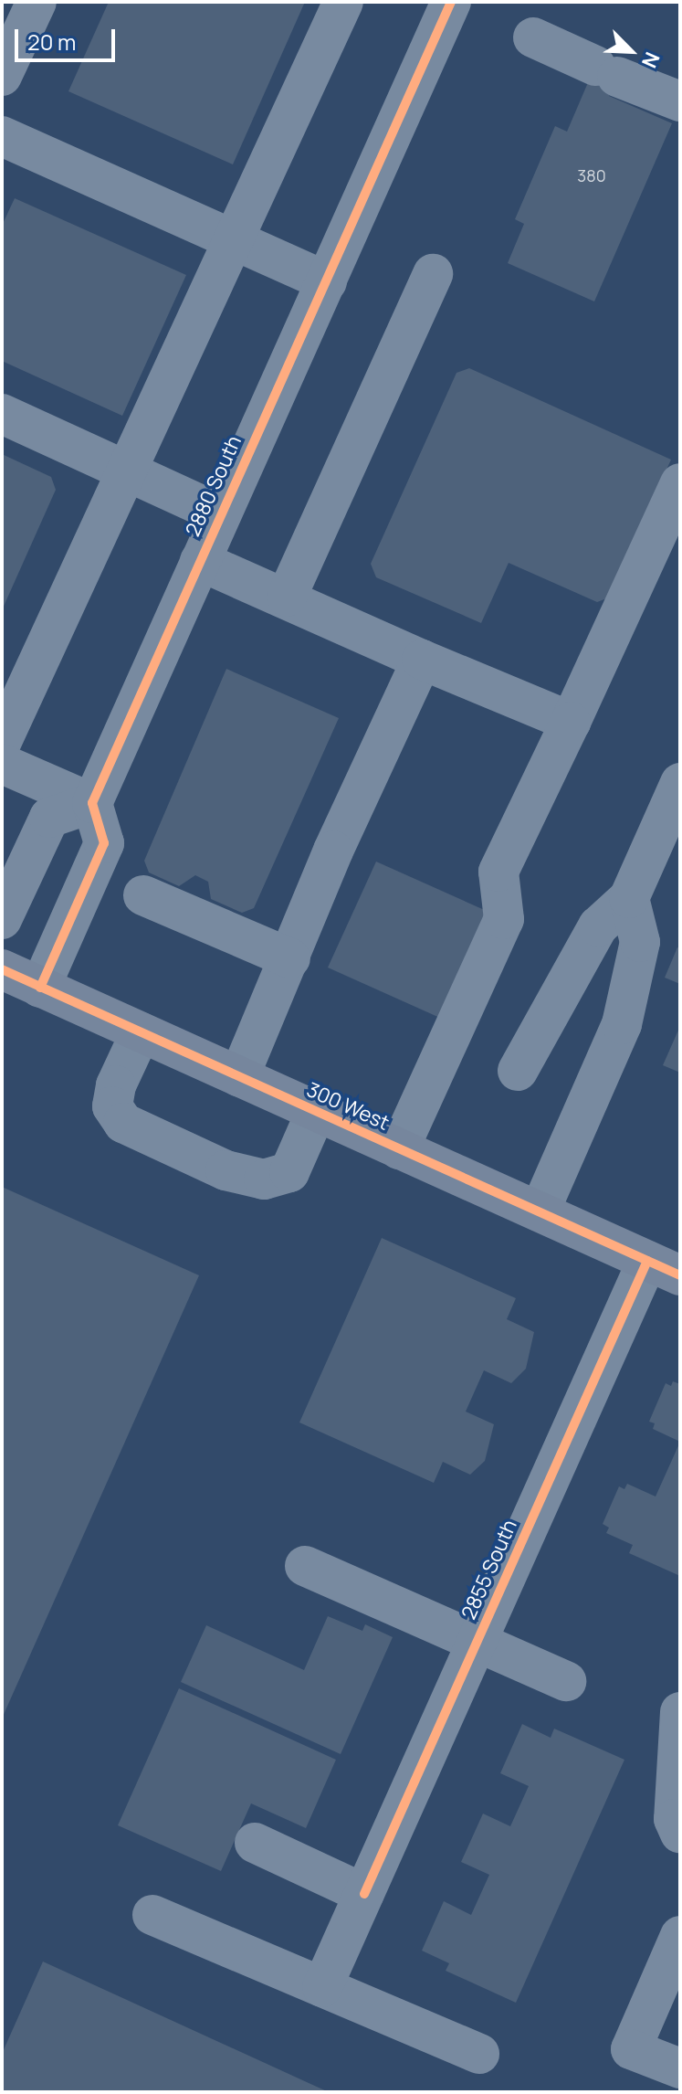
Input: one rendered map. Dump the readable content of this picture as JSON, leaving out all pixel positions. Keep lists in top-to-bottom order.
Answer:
{
  "streets": {
    "main road": ["300 West"],
    "street": ["2880 South", "2855 South"]
  },
  "crossings": [
    ["300 West", "2855 South"]
  ],
  "house_numbers": ["380"],
  "scale_bar": "20 m",
  "north": "bottom right"
}
